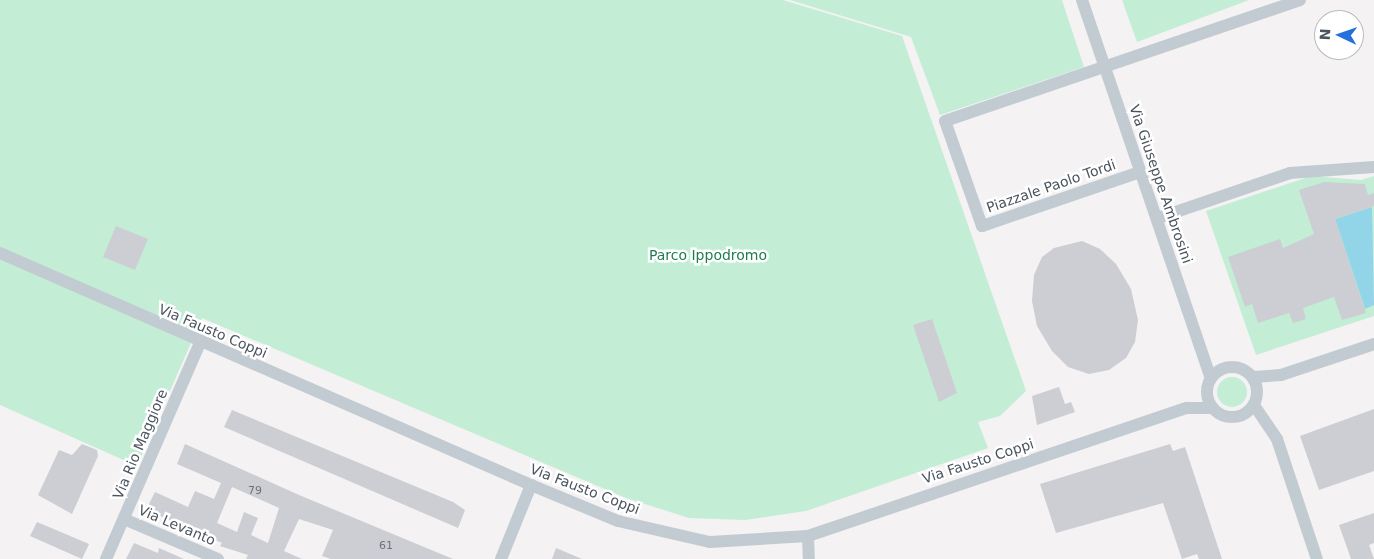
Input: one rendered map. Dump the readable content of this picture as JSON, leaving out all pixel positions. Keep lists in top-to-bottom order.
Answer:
{
  "streets": {
    "street": [
      "Via Giuseppe Ambrosini",
      "Piazzale Paolo Tordi",
      "Via Fausto Coppi",
      "Via Rio Maggiore",
      "Via Levanto"
    ]
  },
  "crossings": [
    ["Via Giuseppe Ambrosini", "Piazzale Paolo Tordi"],
    ["Via Giuseppe Ambrosini", "Via Fausto Coppi"],
    ["Via Fausto Coppi", "Via Rio Maggiore"],
    ["Via Rio Maggiore", "Via Levanto"]
  ],
  "parks": ["Parco Ippodromo"],
  "house_numbers": ["79", "61"],
  "north": "left"
}
